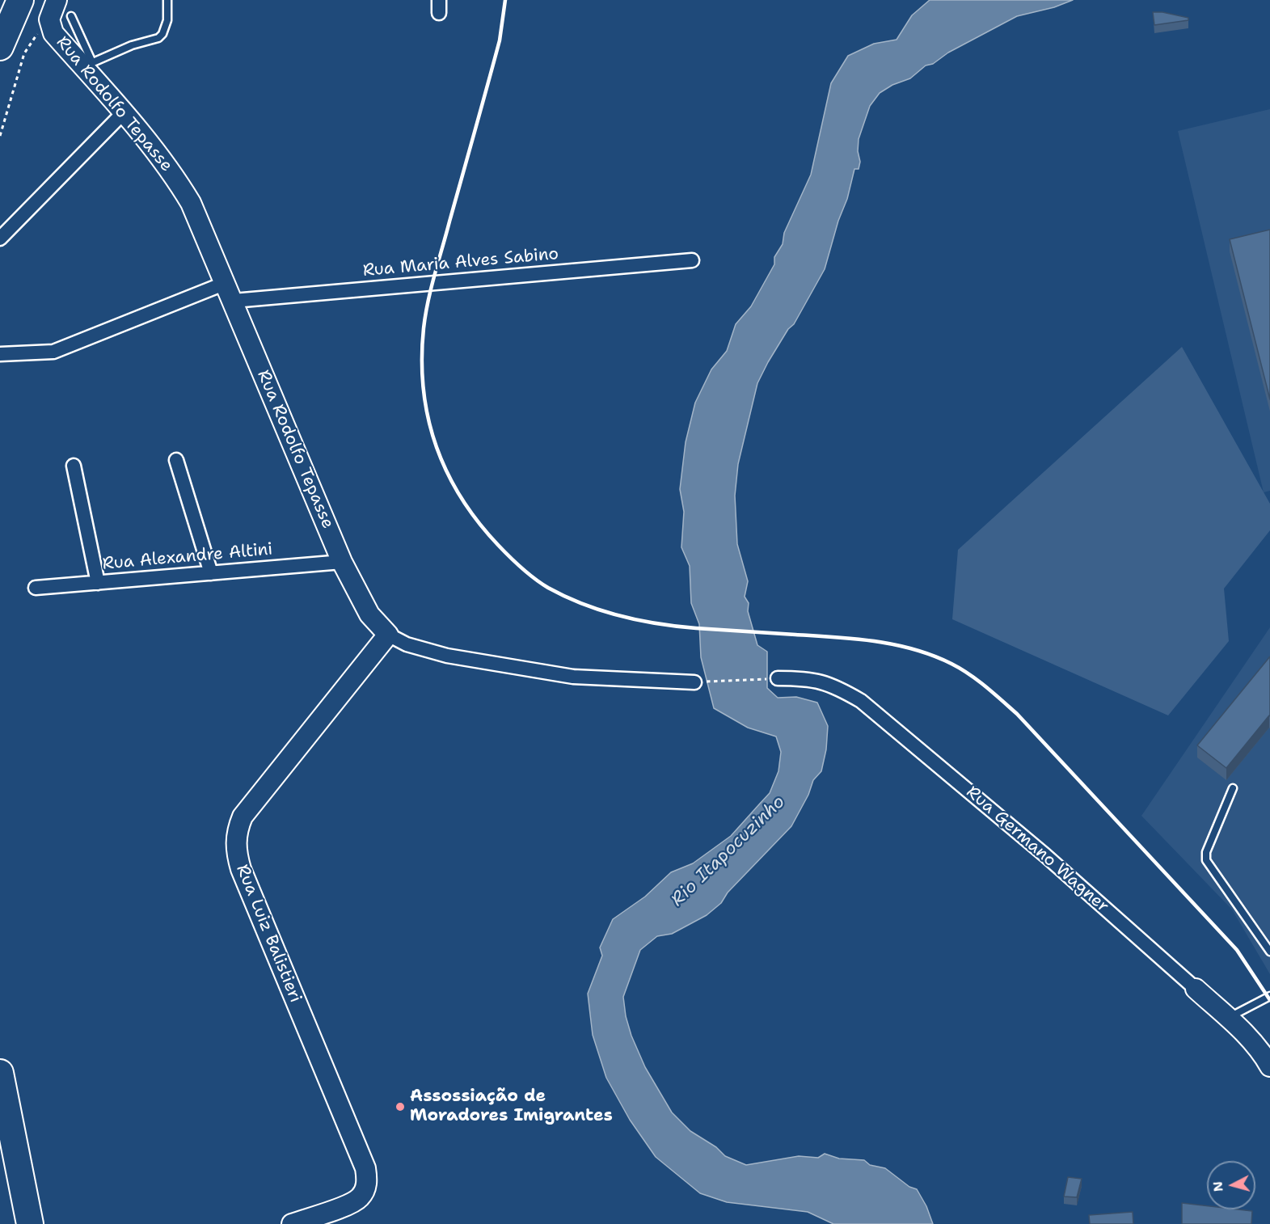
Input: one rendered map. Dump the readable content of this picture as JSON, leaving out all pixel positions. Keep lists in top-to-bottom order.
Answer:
{
  "streets": {
    "street": [
      "Rua Rodolfo Tepasse",
      "Rua Maria Alves Sabino",
      "Rua Alexandre Altini",
      "Rua Germano Wagner",
      "Rua Luiz Balistieri"
    ]
  },
  "crossings": [
    ["Rua Rodolfo Tepasse", "Rua Maria Alves Sabino"],
    ["Rua Rodolfo Tepasse", "Rua Alexandre Altini"],
    ["Rua Rodolfo Tepasse", "Rua Luiz Balistieri"]
  ],
  "water": ["Rio Itapocuzinho"],
  "places": ["Assossiação de Moradores Imigrantes"],
  "north": "left"
}
